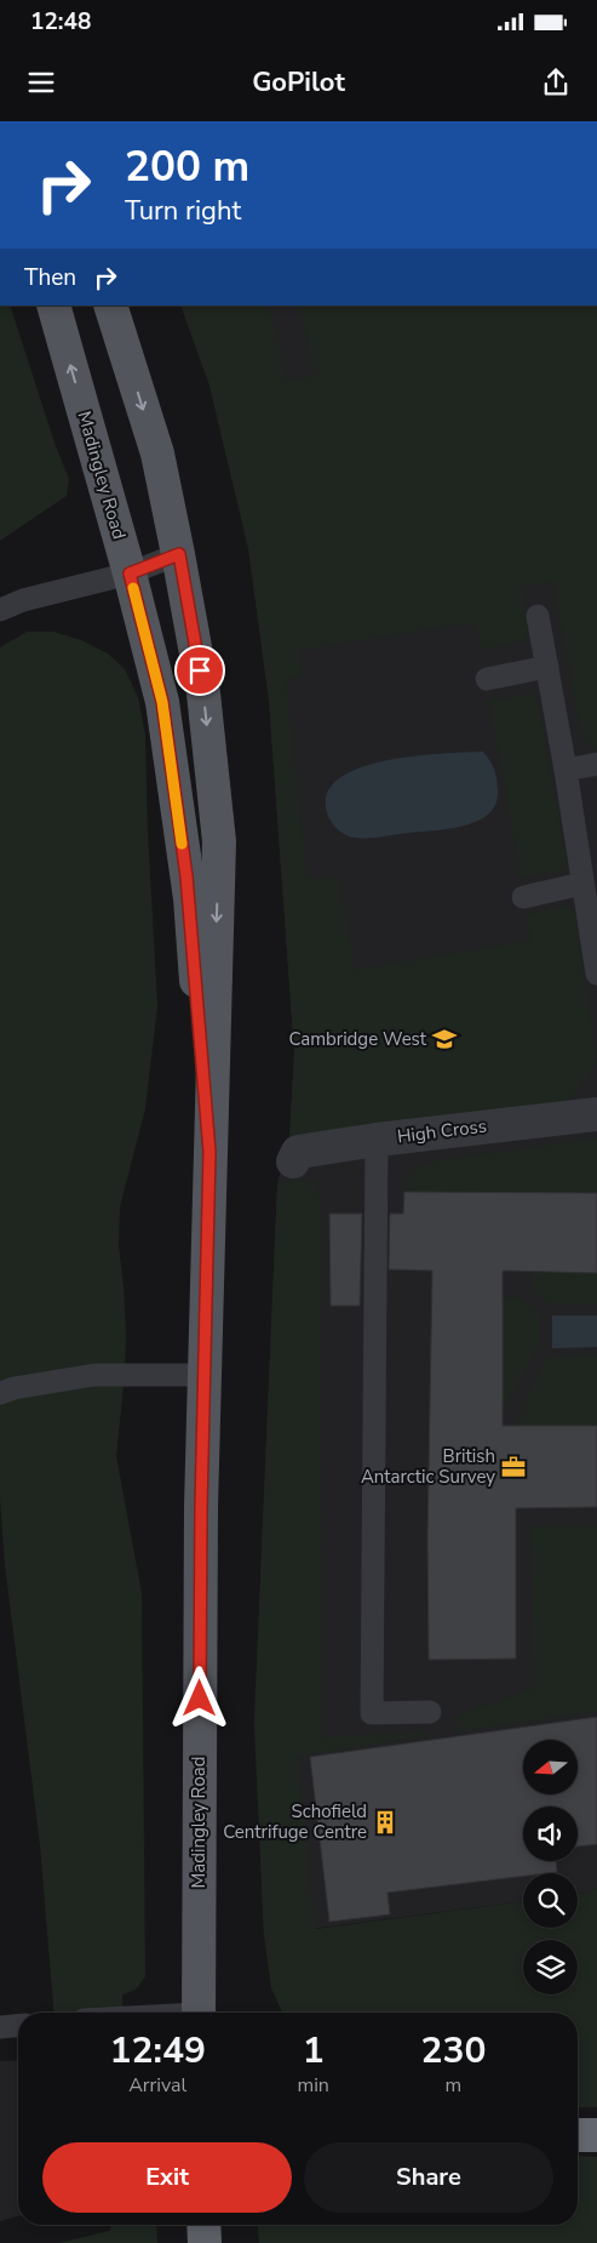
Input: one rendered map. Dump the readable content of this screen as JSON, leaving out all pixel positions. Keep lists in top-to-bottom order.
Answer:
{
  "streets": {
    "main road": ["Madingley Road"],
    "street": ["High Cross"]
  },
  "places": {
    "school or university": ["Cambridge West"],
    "office": ["British Antarctic Survey"],
    "building": ["Schofield Centrifuge Centre"]
  },
  "north": "left",
  "page": {
    "status": "12:48",
    "header": "GoPilot",
    "turn": ["200 m", "Turn right"],
    "then": "Then",
    "eta": [
      "12:49",
      "Arrival",
      "1",
      "min",
      "230",
      "m"
    ],
    "buttons": ["Exit", "Share"]
  }
}
